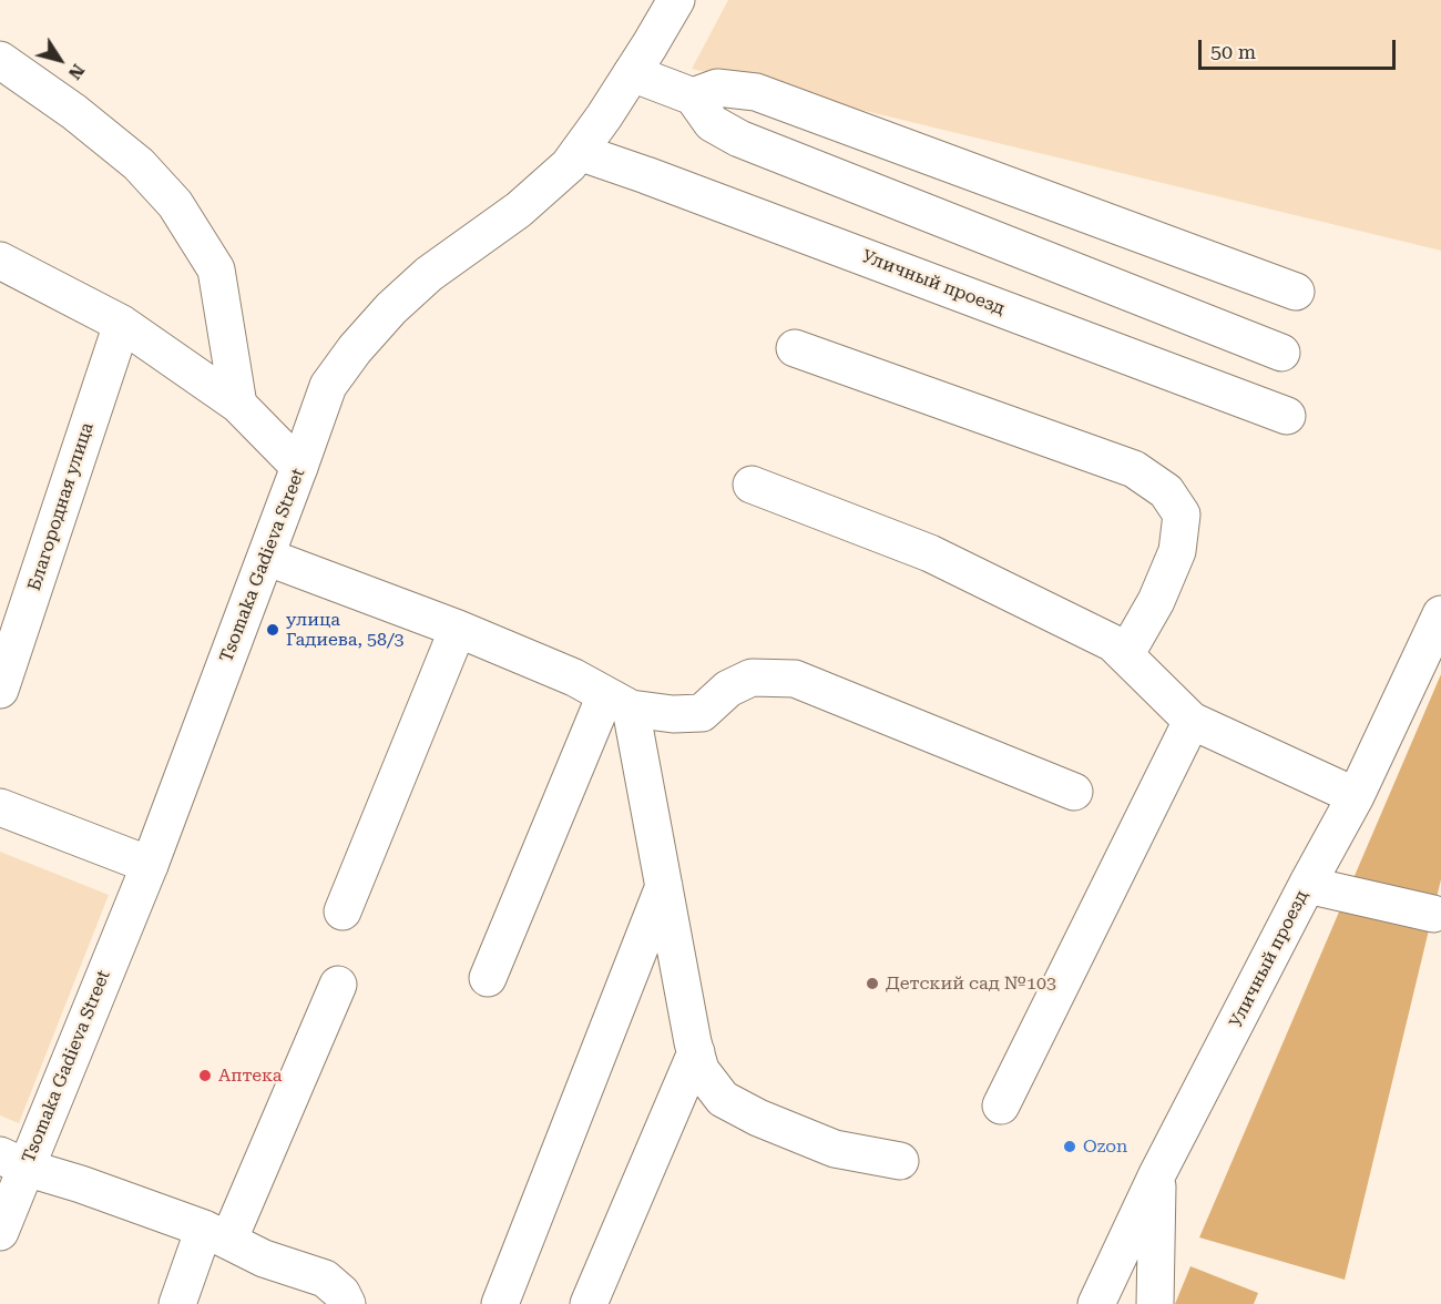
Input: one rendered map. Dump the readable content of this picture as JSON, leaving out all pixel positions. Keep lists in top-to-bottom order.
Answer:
{
  "streets": {
    "street": ["Уличный проезд", "Благородная улица", "Tsomaka Gadieva Street"]
  },
  "crossings": [
    ["Уличный проезд", "Tsomaka Gadieva Street"]
  ],
  "places": [
    "улица Гадиева, 58/3",
    "Детский сад №103",
    "Аптека",
    "Ozon"
  ],
  "scale_bar": "50 m",
  "north": "bottom right"
}
